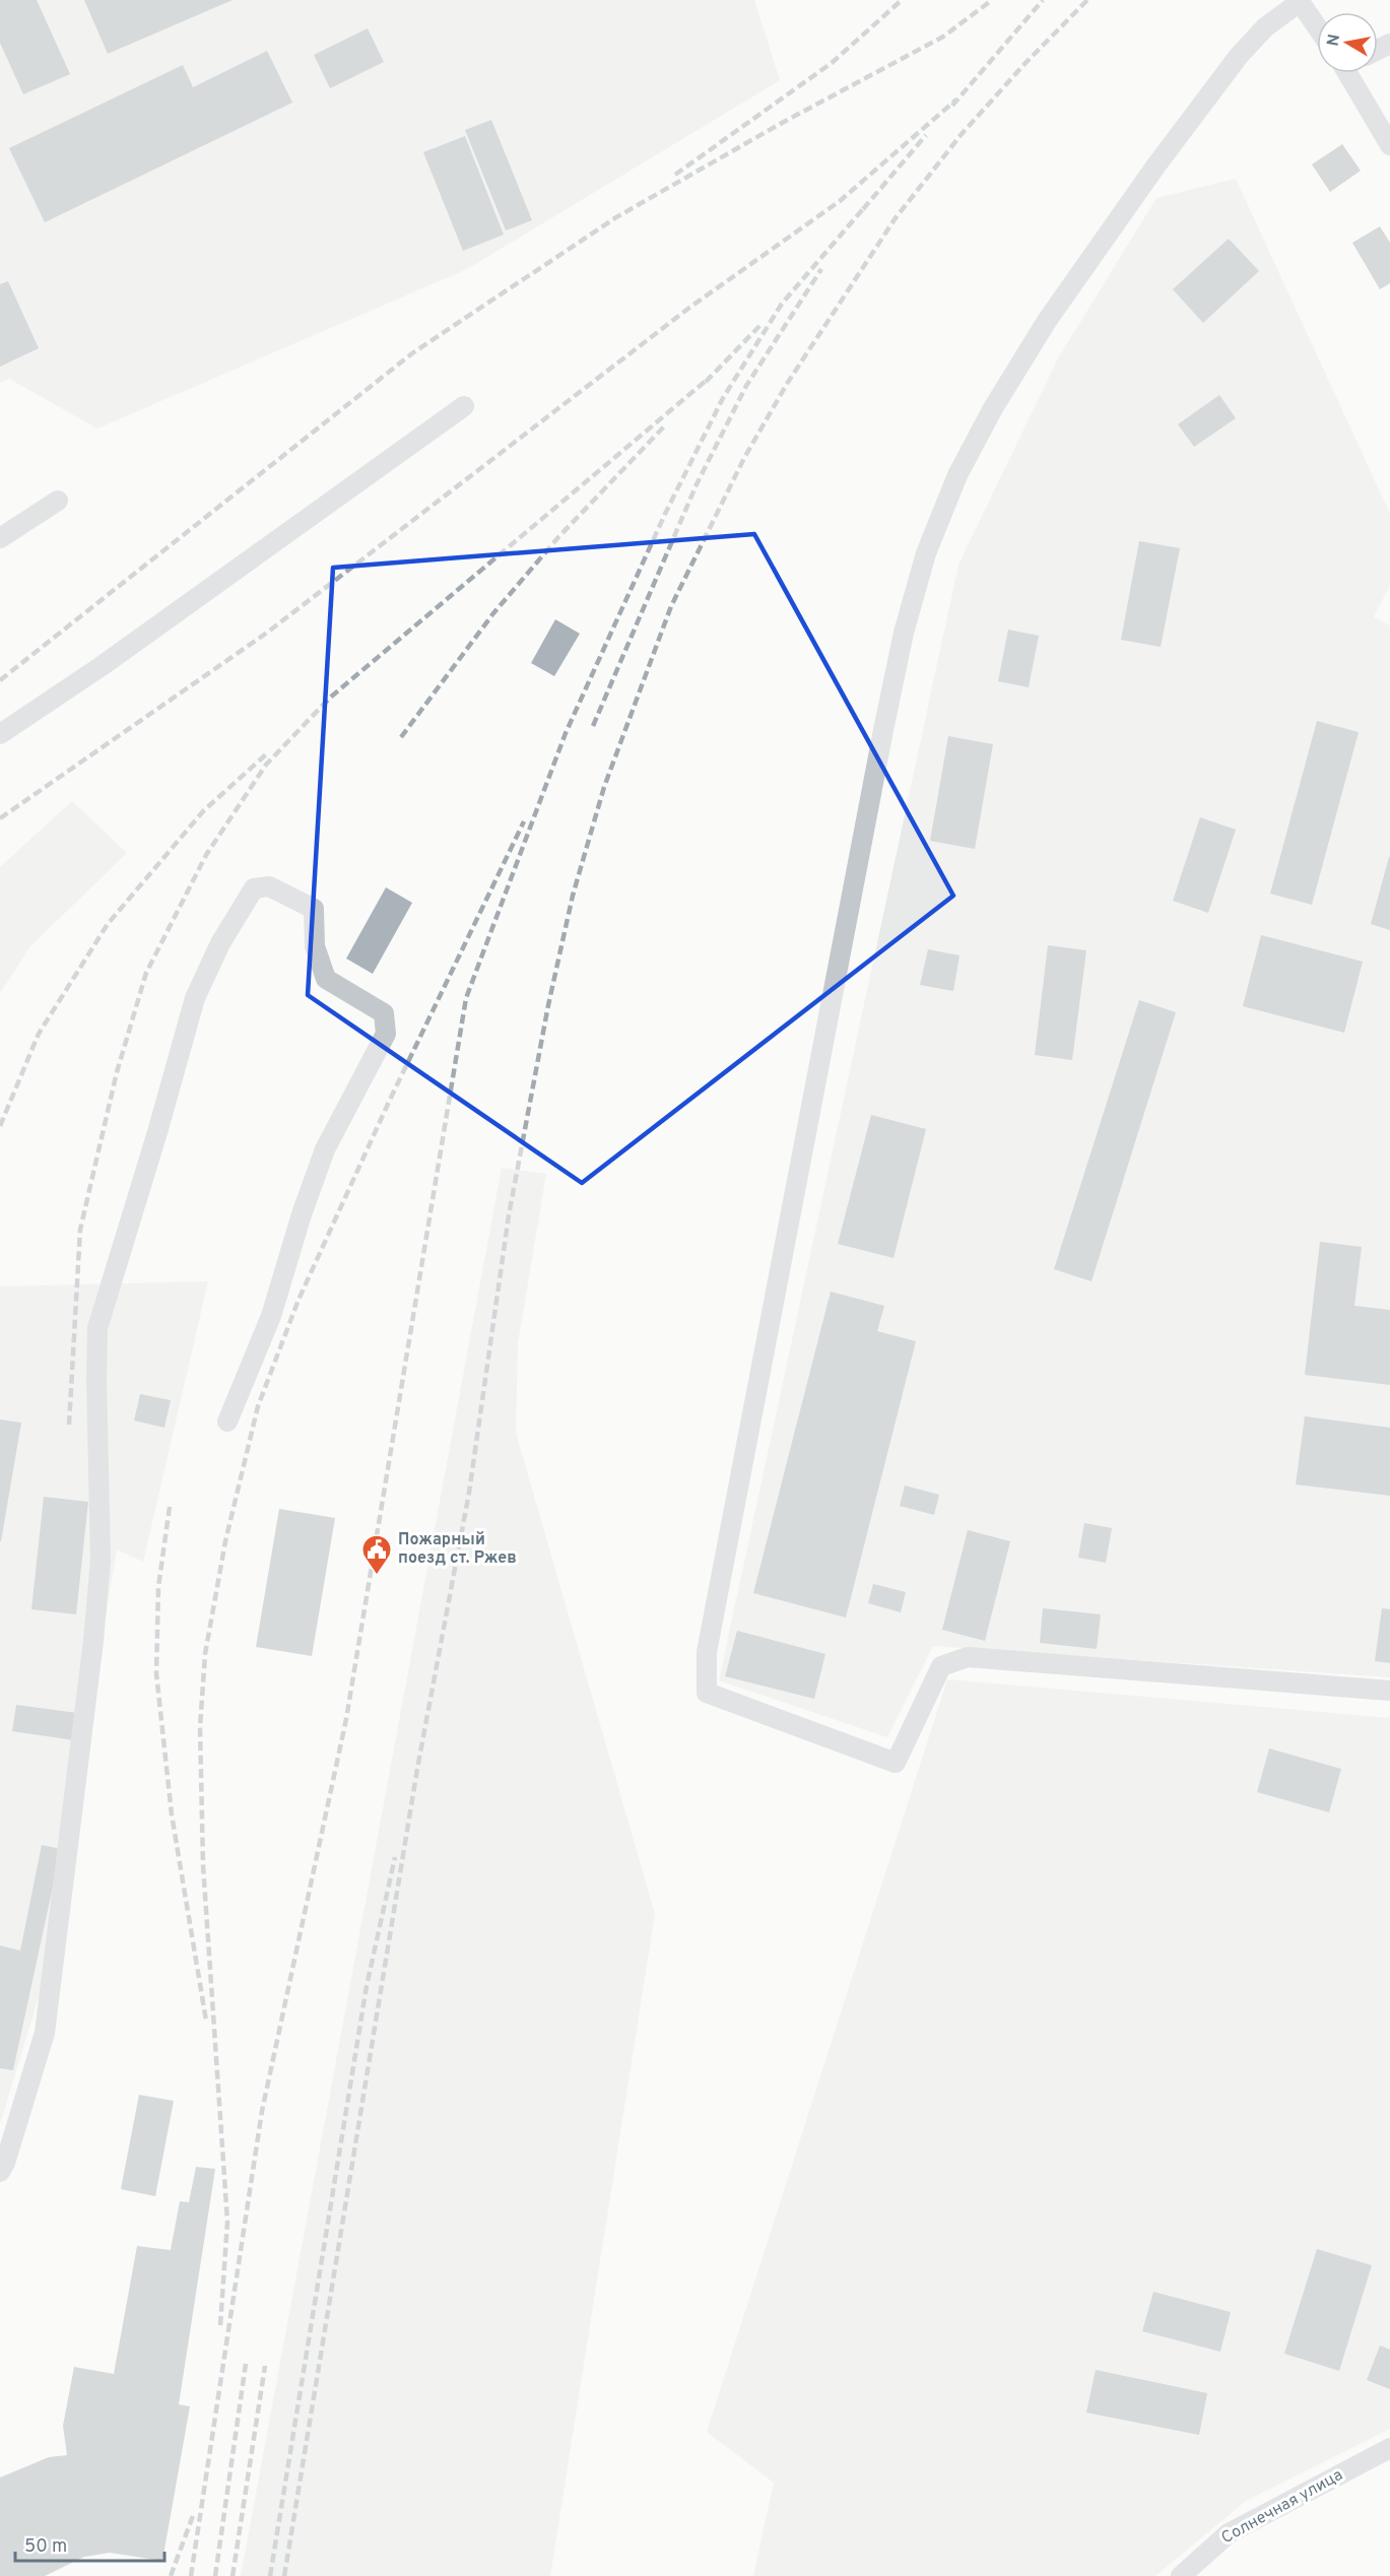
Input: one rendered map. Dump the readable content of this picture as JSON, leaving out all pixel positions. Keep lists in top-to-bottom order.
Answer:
{
  "streets": {
    "street": ["Солнечная улица"]
  },
  "places": {
    "public building": ["Пожарный поезд ст. Ржев"]
  },
  "scale_bar": "50 m",
  "north": "left"
}
